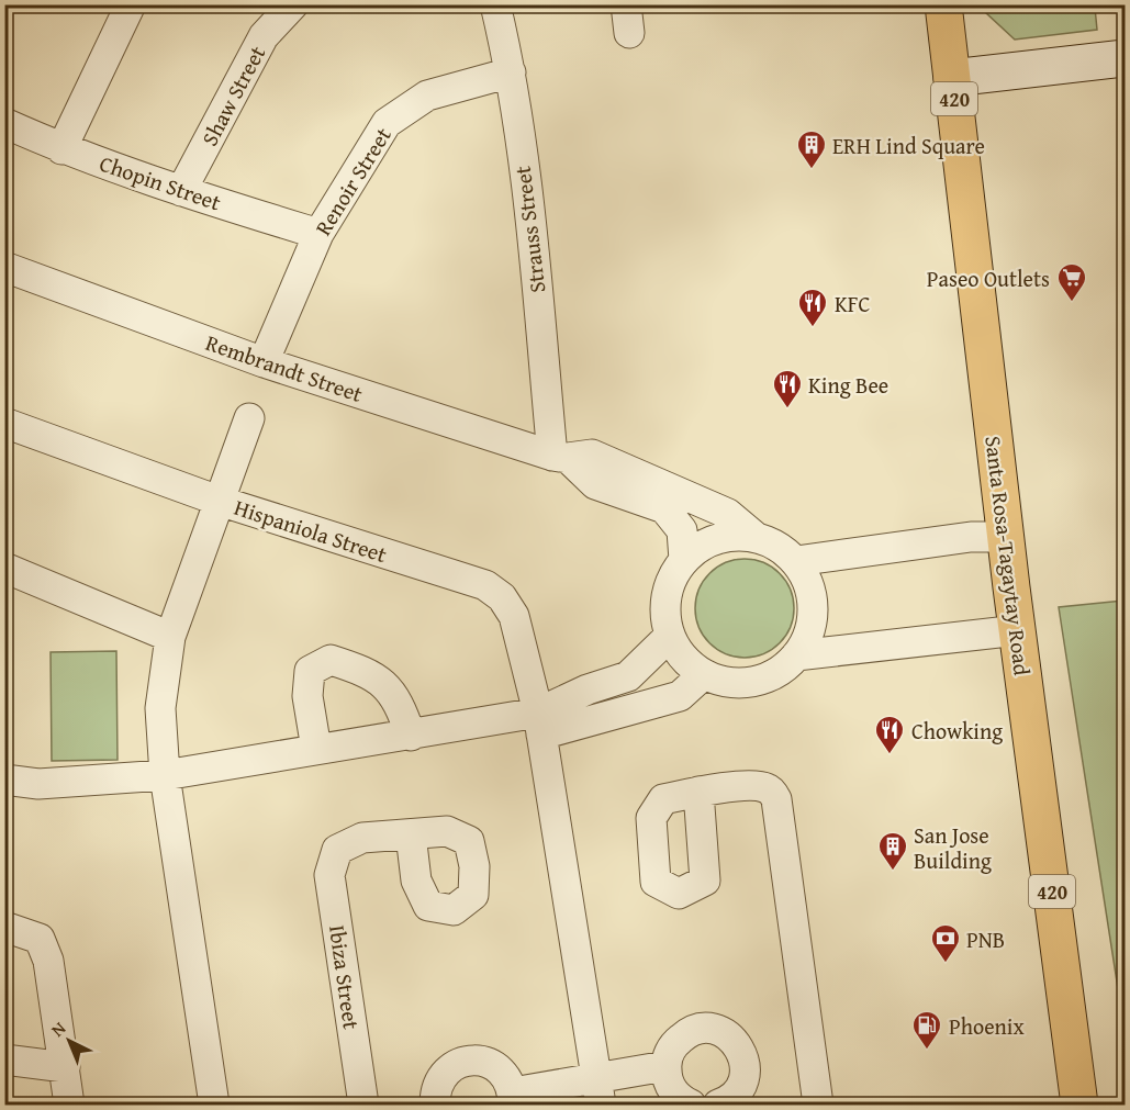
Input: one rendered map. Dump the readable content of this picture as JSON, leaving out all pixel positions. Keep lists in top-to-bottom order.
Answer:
{
  "streets": {
    "main road": ["420", "Santa Rosa-Tagaytay Road"],
    "street": [
      "Shaw Street",
      "Renoir Street",
      "Chopin Street",
      "Strauss Street",
      "Rembrandt Street",
      "Hispaniola Street",
      "Ibiza Street"
    ]
  },
  "crossings": [
    ["Shaw Street", "Chopin Street"],
    ["Renoir Street", "Chopin Street"],
    ["Renoir Street", "Strauss Street"],
    ["Renoir Street", "Rembrandt Street"],
    ["Strauss Street", "Rembrandt Street"]
  ],
  "places": {
    "building": ["ERH Lind Square", "San Jose Building"],
    "supermarket": ["Paseo Outlets"],
    "restaurant": ["KFC", "King Bee", "Chowking"],
    "bank": ["PNB"],
    "fuel station": ["Phoenix"]
  },
  "north": "top left"
}
